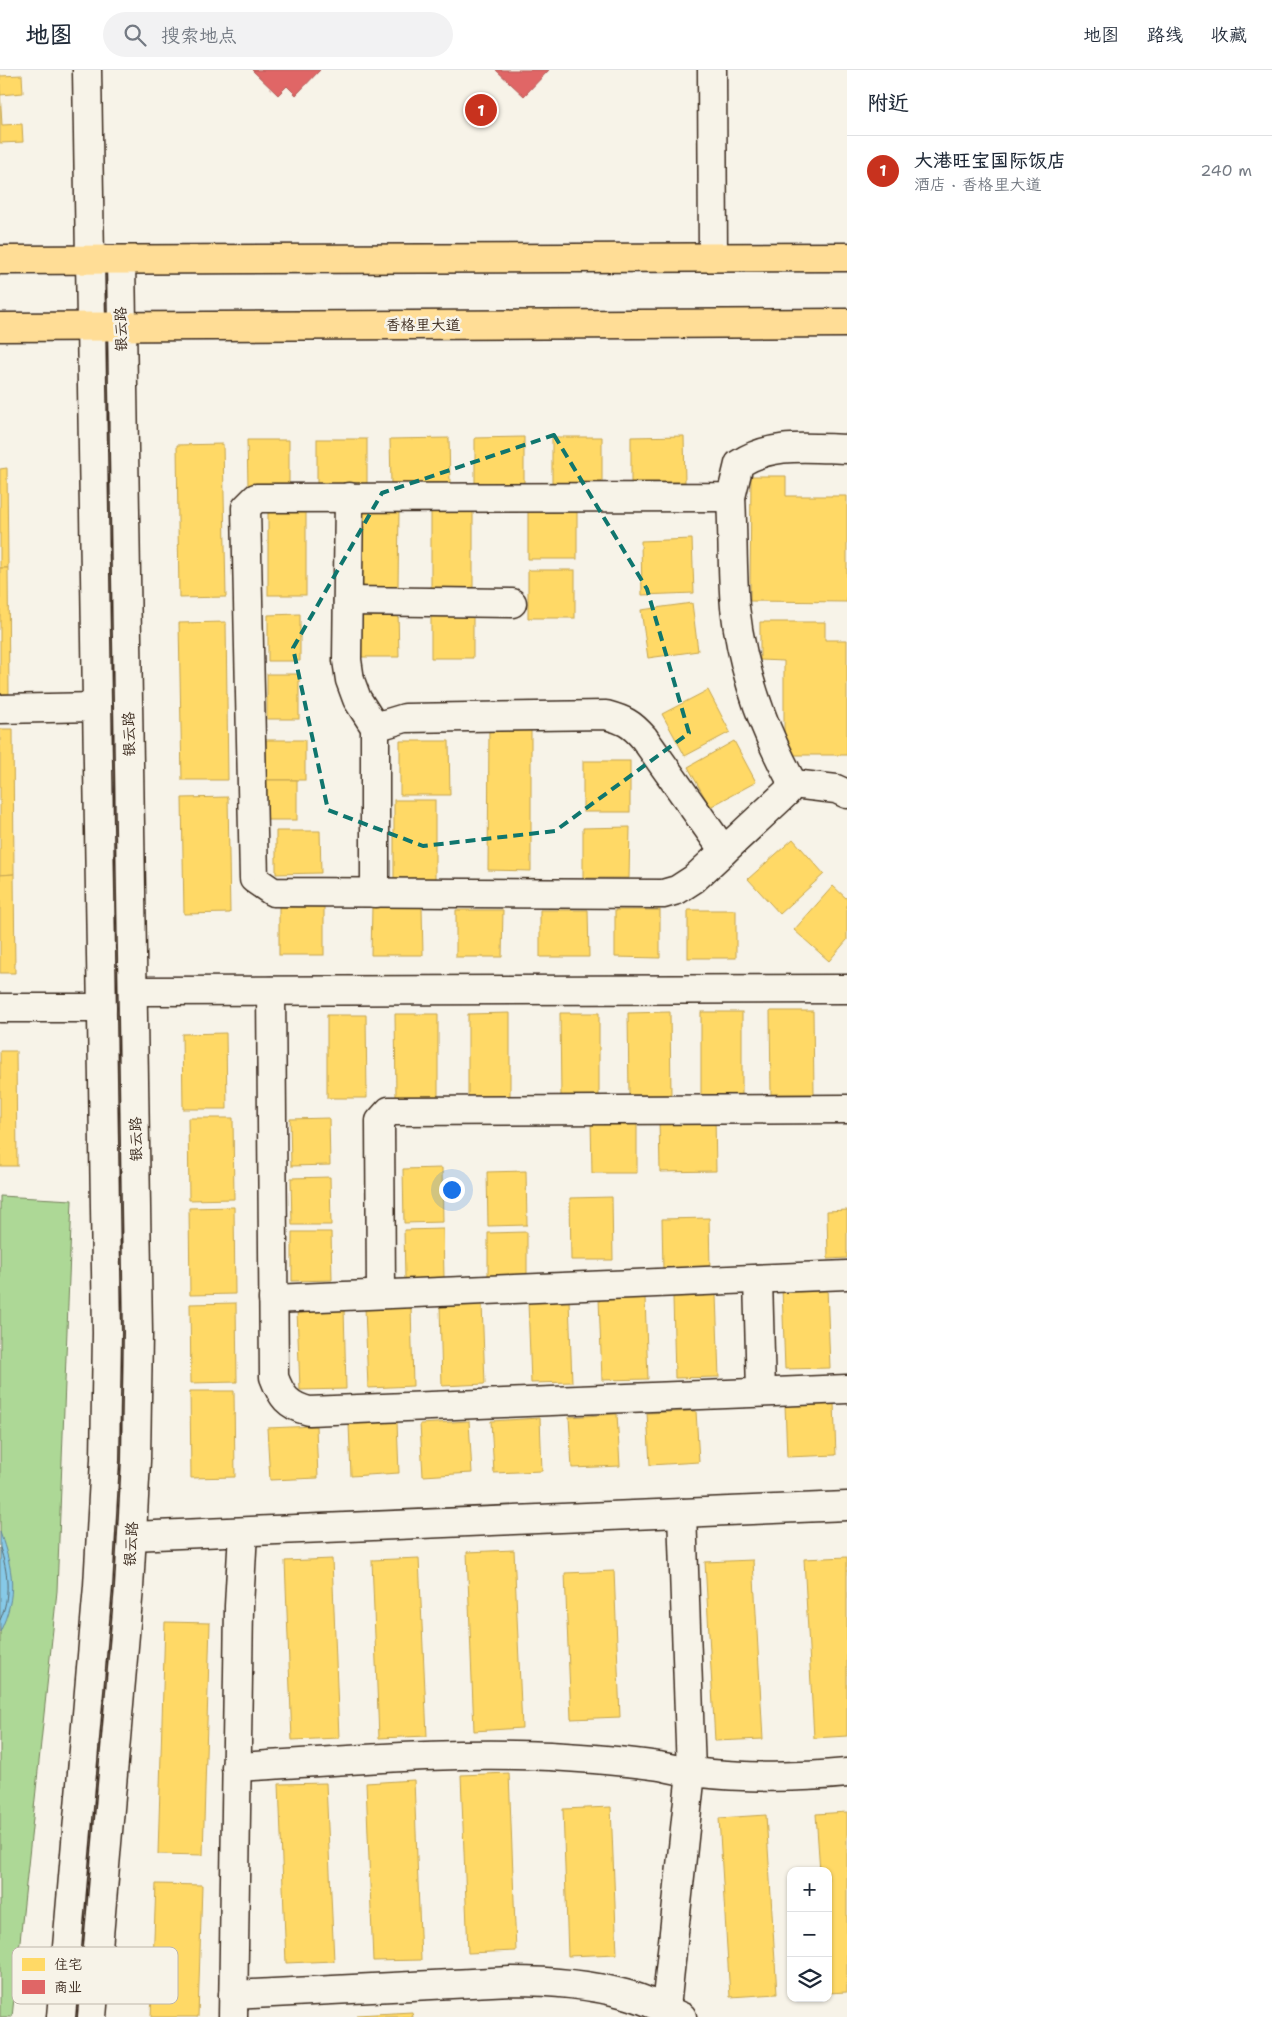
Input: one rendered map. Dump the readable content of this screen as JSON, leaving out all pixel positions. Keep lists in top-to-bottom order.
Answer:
{
  "streets": {
    "main road": ["香格里大道"],
    "street": ["银云路"]
  },
  "crossings": [
    ["香格里大道", "银云路"]
  ],
  "legend": ["住宅", "商业"],
  "page": {
    "header": "地图",
    "search": "搜索地点",
    "nav": ["地图", "路线", "收藏"],
    "heading": "附近",
    "pins": "1",
    "list": [
      {
        "mark": "1",
        "name": "大港旺宝国际饭店",
        "note": "酒店 · 香格里大道",
        "value": "240 m"
      }
    ],
    "map_buttons": ["+", "−"]
  }
}
